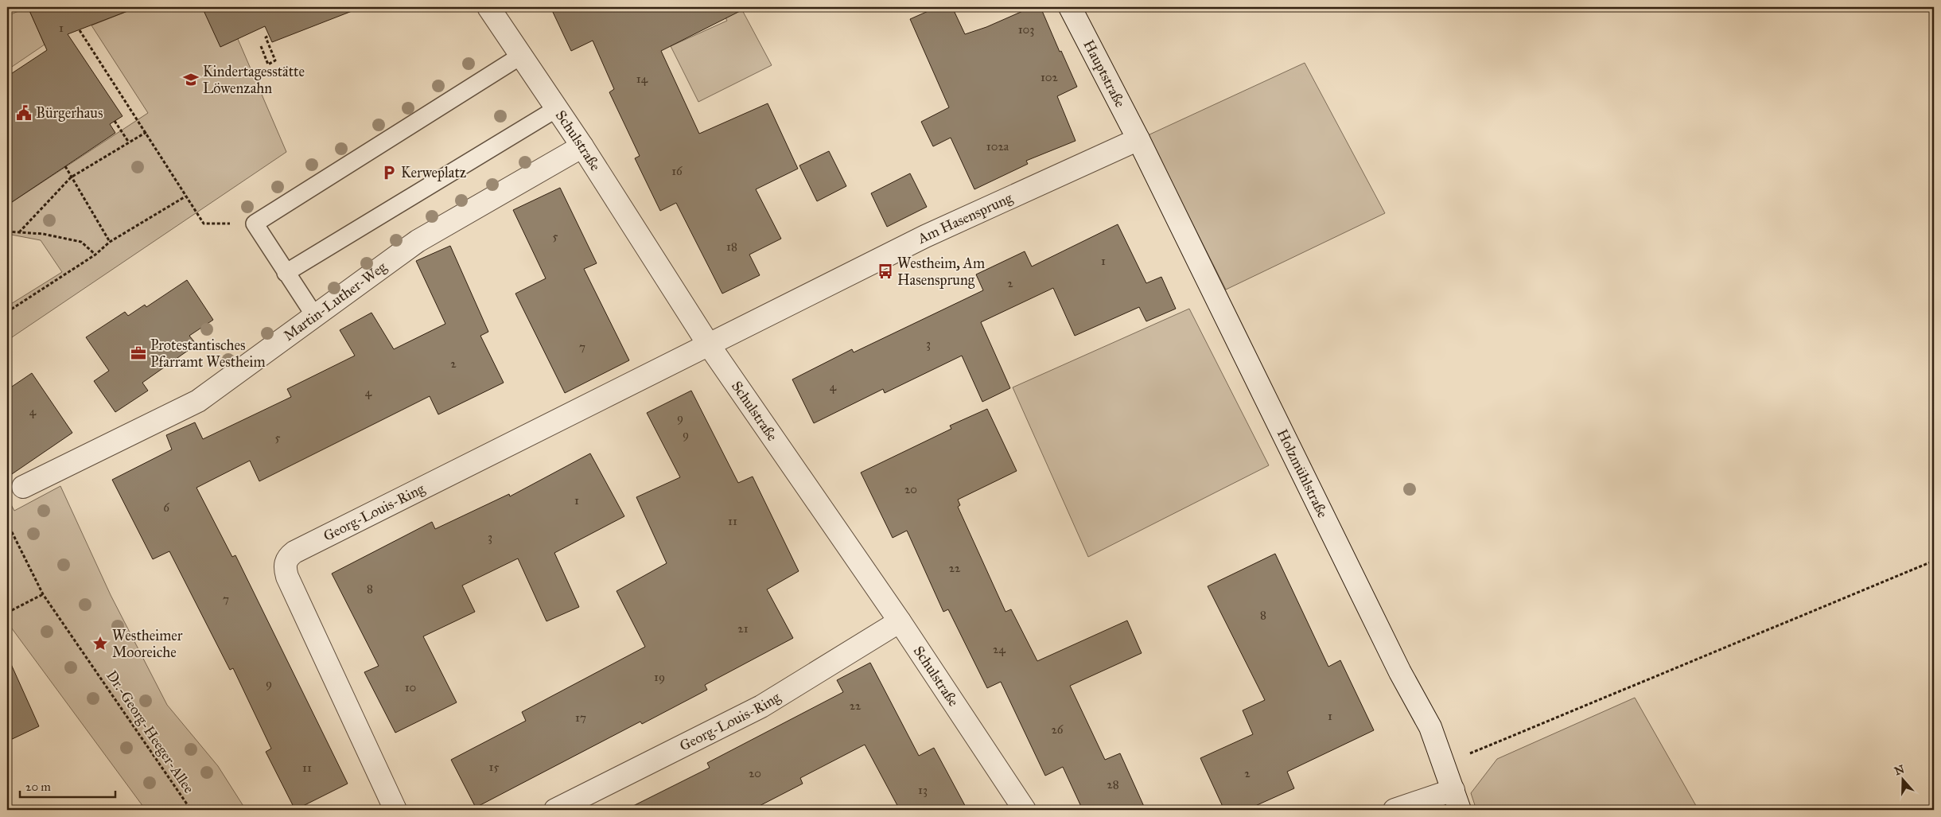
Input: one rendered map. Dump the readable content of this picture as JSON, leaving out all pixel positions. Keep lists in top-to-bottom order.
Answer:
{
  "streets": {
    "street": [
      "Hauptstraße",
      "Schulstraße",
      "Am Hasensprung",
      "Martin-Luther-Weg",
      "Holzmühlstraße",
      "Georg-Louis-Ring"
    ],
    "path": ["Dr.-Georg-Heeger-Allee"]
  },
  "crossings": [
    ["Hauptstraße", "Am Hasensprung"],
    ["Hauptstraße", "Holzmühlstraße"],
    ["Schulstraße", "Am Hasensprung"],
    ["Schulstraße", "Martin-Luther-Weg"],
    ["Schulstraße", "Georg-Louis-Ring"],
    ["Am Hasensprung", "Holzmühlstraße"],
    ["Am Hasensprung", "Georg-Louis-Ring"]
  ],
  "places": {
    "school or university": ["Kindertagesstätte Löwenzahn"],
    "public building": ["Bürgerhaus"],
    "parking": ["Kerweplatz"],
    "bus stop": ["Westheim, Am Hasensprung"],
    "office": ["Protestantisches Pfarramt Westheim"],
    "place": ["Westheimer Mooreiche"]
  },
  "house_numbers": [
    "1",
    "103",
    "102",
    "14",
    "102a",
    "16",
    "5",
    "18",
    "1",
    "2",
    "3",
    "7",
    "2",
    "4",
    "4",
    "4",
    "9",
    "9",
    "5",
    "20",
    "1",
    "6",
    "11",
    "3",
    "22",
    "8",
    "7",
    "8",
    "21",
    "24",
    "19",
    "9",
    "10",
    "22",
    "1",
    "17",
    "26",
    "15",
    "11",
    "20",
    "2",
    "28",
    "13"
  ],
  "scale_bar": "20 m",
  "north": "top"
}
